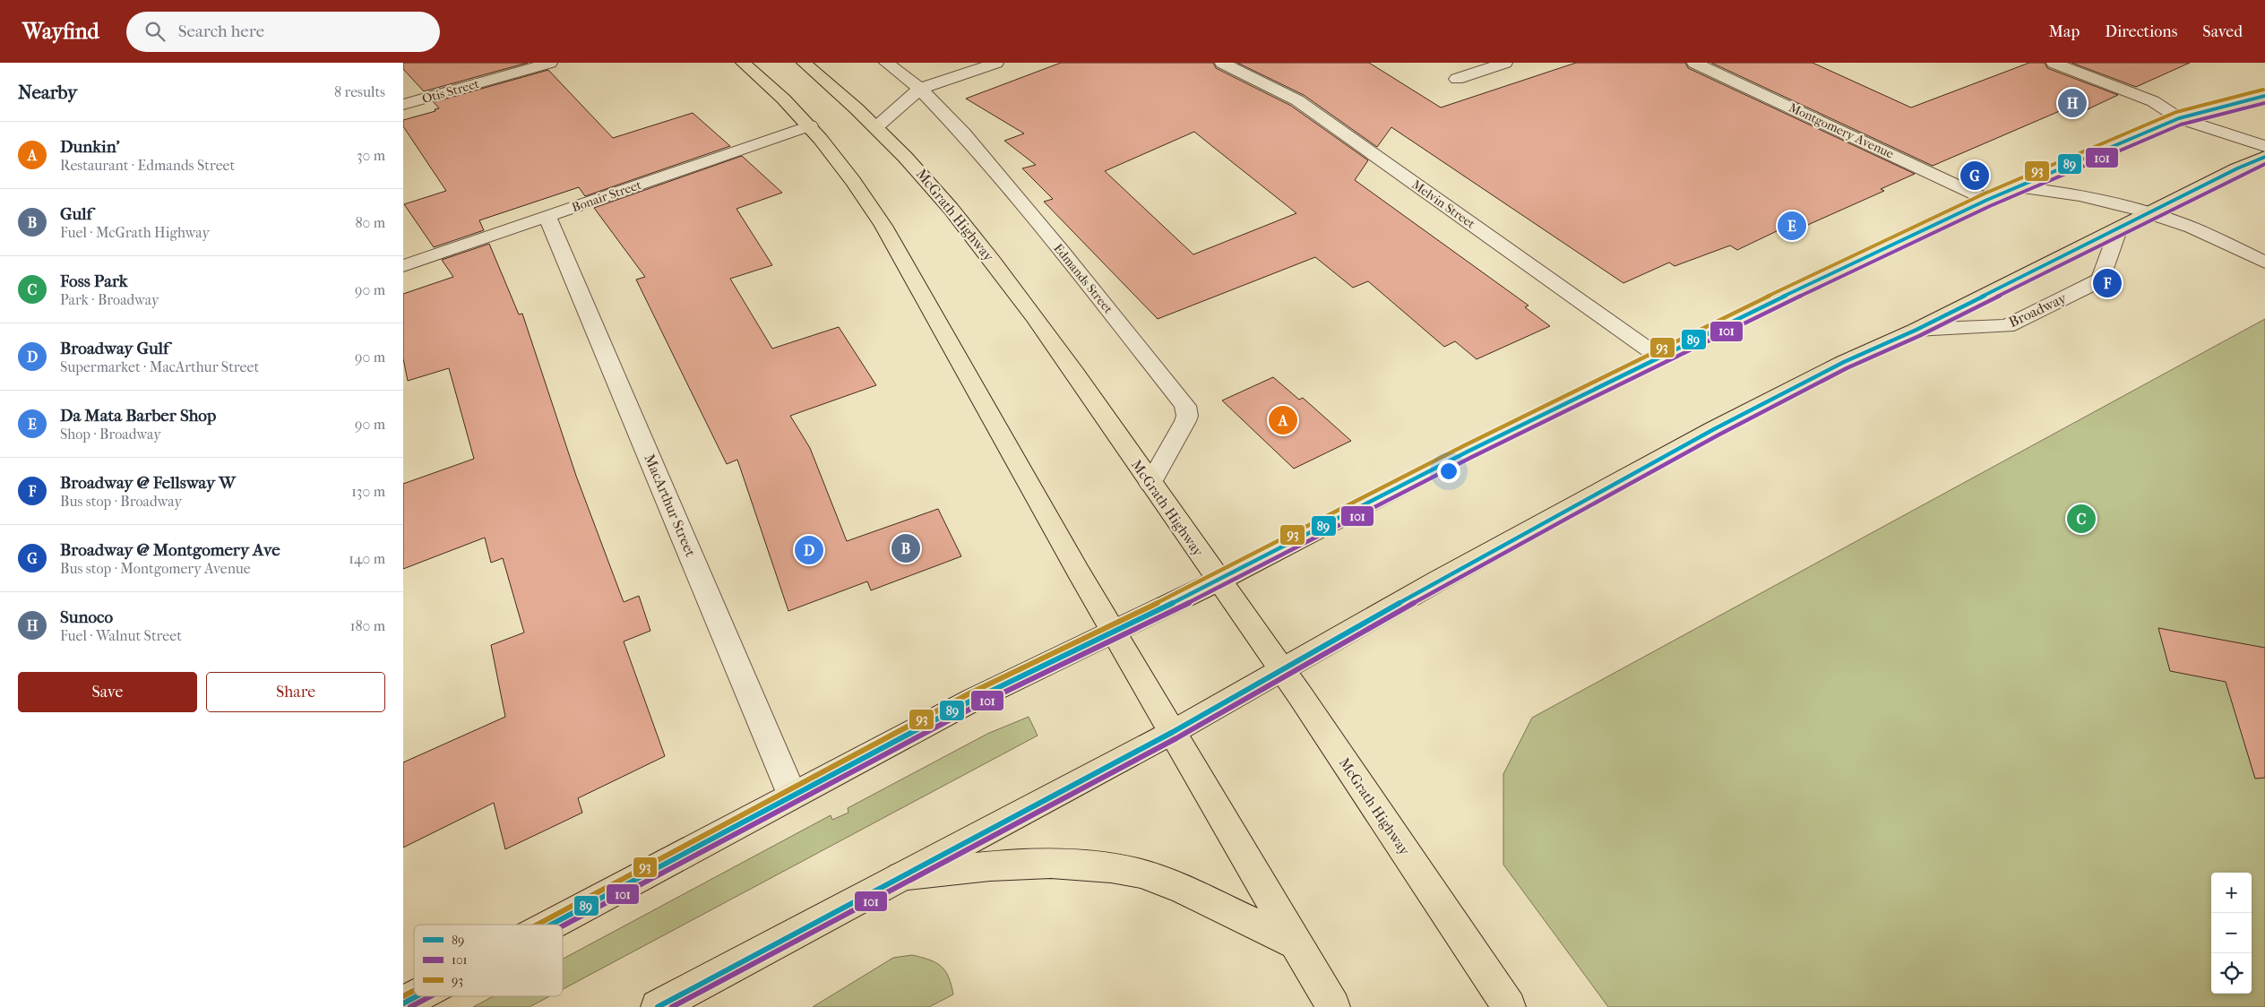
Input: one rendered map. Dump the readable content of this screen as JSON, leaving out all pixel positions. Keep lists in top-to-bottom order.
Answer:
{
  "streets": {
    "main road": ["McGrath Highway", "Broadway"],
    "street": [
      "Otis Street",
      "Montgomery Avenue",
      "Bonair Street",
      "Melvin Street",
      "Edmands Street",
      "MacArthur Street"
    ]
  },
  "crossings": [
    ["Bonair Street", "MacArthur Street"],
    ["McGrath Highway", "Edmands Street"],
    ["McGrath Highway", "Broadway"]
  ],
  "lines": ["transit line 93", "transit line 89", "transit line 101"],
  "legend": ["89", "101", "93"],
  "page": {
    "header": "Wayfind",
    "search": "Search here",
    "nav": ["Map", "Directions", "Saved"],
    "heading": ["Nearby", "8 results"],
    "pins": [
      "H",
      "G",
      "E",
      "F",
      "A",
      "C",
      "B",
      "D"
    ],
    "list": [
      {
        "mark": "A",
        "name": "Dunkin'",
        "note": "Restaurant · Edmands Street",
        "value": "30 m"
      },
      {
        "mark": "B",
        "name": "Gulf",
        "note": "Fuel · McGrath Highway",
        "value": "80 m"
      },
      {
        "mark": "C",
        "name": "Foss Park",
        "note": "Park · Broadway",
        "value": "90 m"
      },
      {
        "mark": "D",
        "name": "Broadway Gulf",
        "note": "Supermarket · MacArthur Street",
        "value": "90 m"
      },
      {
        "mark": "E",
        "name": "Da Mata Barber Shop",
        "note": "Shop · Broadway",
        "value": "90 m"
      },
      {
        "mark": "F",
        "name": "Broadway @ Fellsway W",
        "note": "Bus stop · Broadway",
        "value": "130 m"
      },
      {
        "mark": "G",
        "name": "Broadway @ Montgomery Ave",
        "note": "Bus stop · Montgomery Avenue",
        "value": "140 m"
      },
      {
        "mark": "H",
        "name": "Sunoco",
        "note": "Fuel · Walnut Street",
        "value": "180 m"
      }
    ],
    "buttons": ["Save", "Share"],
    "map_buttons": ["+", "−"]
  }
}
